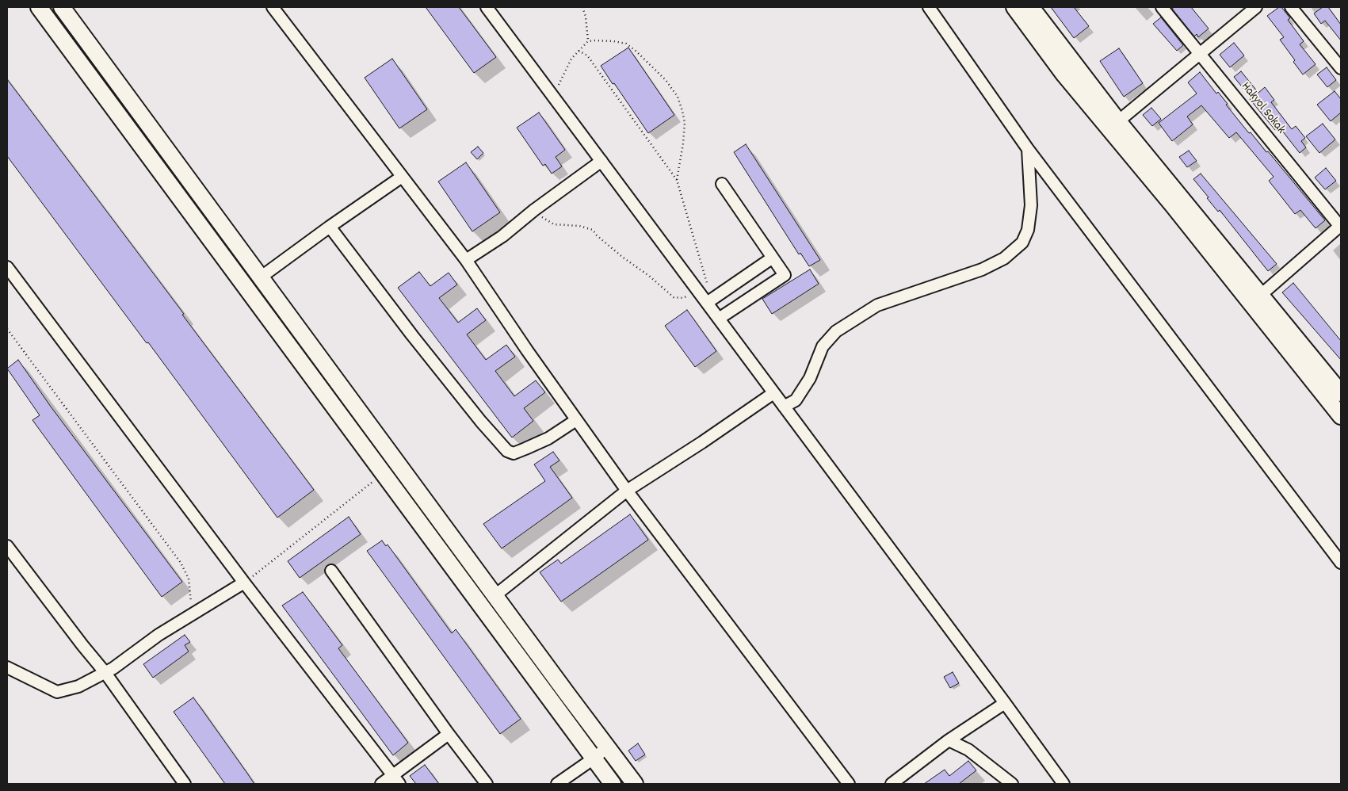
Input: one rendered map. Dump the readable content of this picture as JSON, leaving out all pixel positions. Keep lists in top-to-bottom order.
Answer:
{
  "streets": {
    "street": ["Hakyol Sokak"]
  }
}
